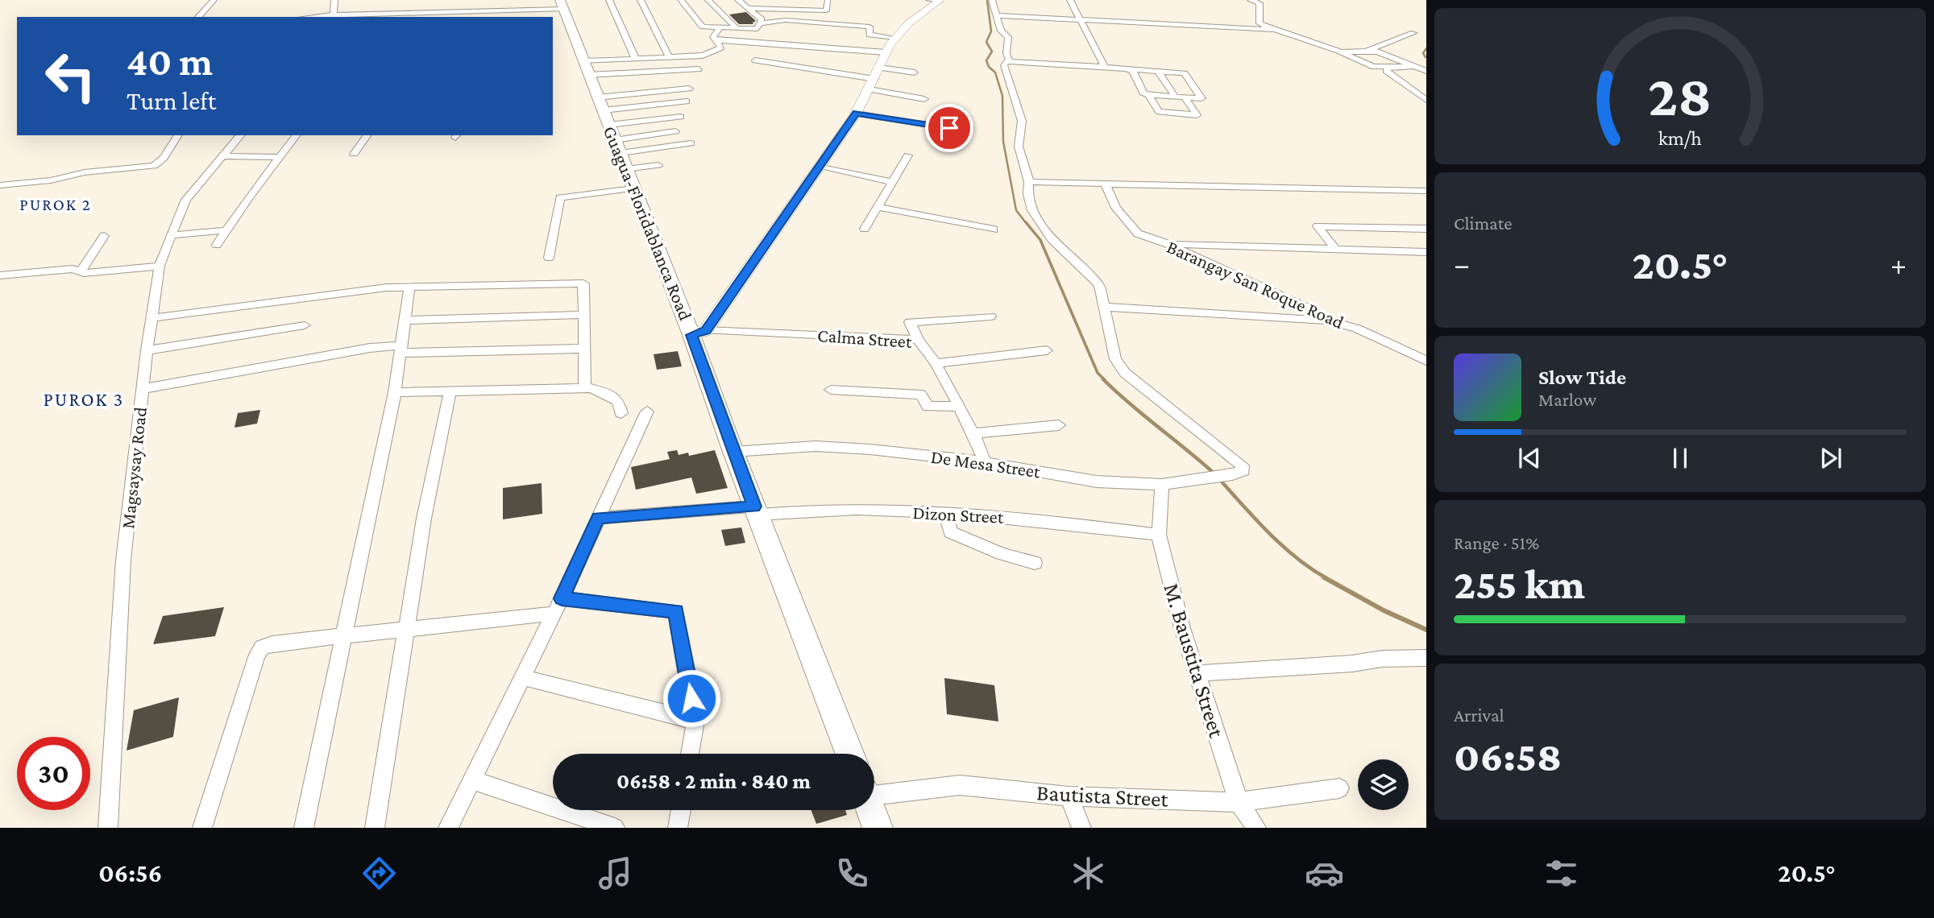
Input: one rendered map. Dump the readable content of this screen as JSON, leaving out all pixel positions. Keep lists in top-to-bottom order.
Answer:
{
  "streets": {
    "main road": ["Guagua-Floridablanca Road"],
    "street": [
      "Barangay San Roque Road",
      "Calma Street",
      "De Mesa Street",
      "Magsaysay Road",
      "Dizon Street",
      "M. Baustita Street",
      "Bautista Street"
    ]
  },
  "crossings": [
    ["Guagua-Floridablanca Road", "Calma Street"],
    ["Guagua-Floridablanca Road", "De Mesa Street"],
    ["Guagua-Floridablanca Road", "Dizon Street"],
    ["Calma Street", "De Mesa Street"],
    ["De Mesa Street", "M. Baustita Street"],
    ["Dizon Street", "M. Baustita Street"],
    ["M. Baustita Street", "Bautista Street"]
  ],
  "districts": ["PUROK 2", "PUROK 3"],
  "page": {
    "turn": ["40 m", "Turn left"],
    "tile": [
      "Climate",
      ["Range · 51%", "255 km"],
      ["Arrival", "06:58"]
    ],
    "heat": ["−", "20.5°", "+"],
    "song": ["Slow Tide", "Marlow"],
    "limit": "30",
    "trip": "06:58 · 2 min · 840 m",
    "tabs": ["06:56", "20.5°"],
    "gauge": ["28", "km/h"]
  }
}
